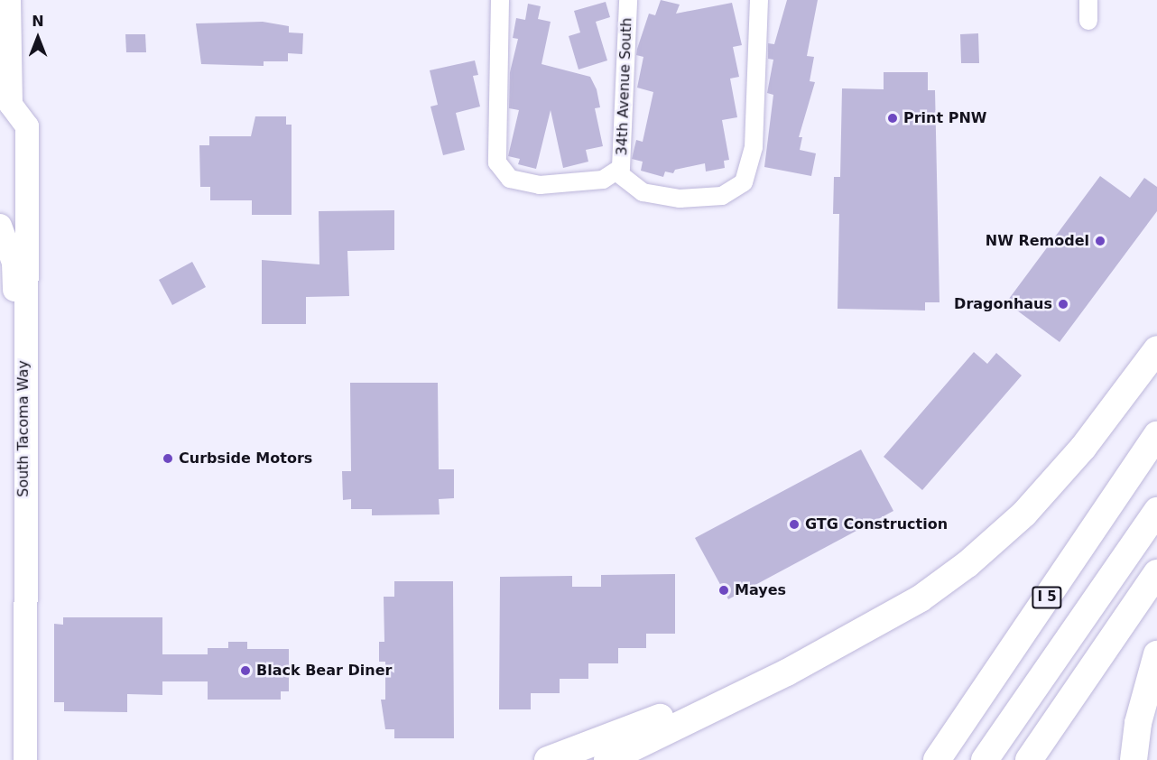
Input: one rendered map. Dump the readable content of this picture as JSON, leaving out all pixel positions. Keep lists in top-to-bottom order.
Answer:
{
  "streets": {
    "highway": ["I 5"],
    "main road": ["South Tacoma Way"],
    "street": ["34th Avenue South"]
  },
  "places": [
    "Print PNW",
    "NW Remodel",
    "Dragonhaus",
    "Curbside Motors",
    "GTG Construction",
    "Mayes",
    "Black Bear Diner"
  ],
  "north": "top"
}
